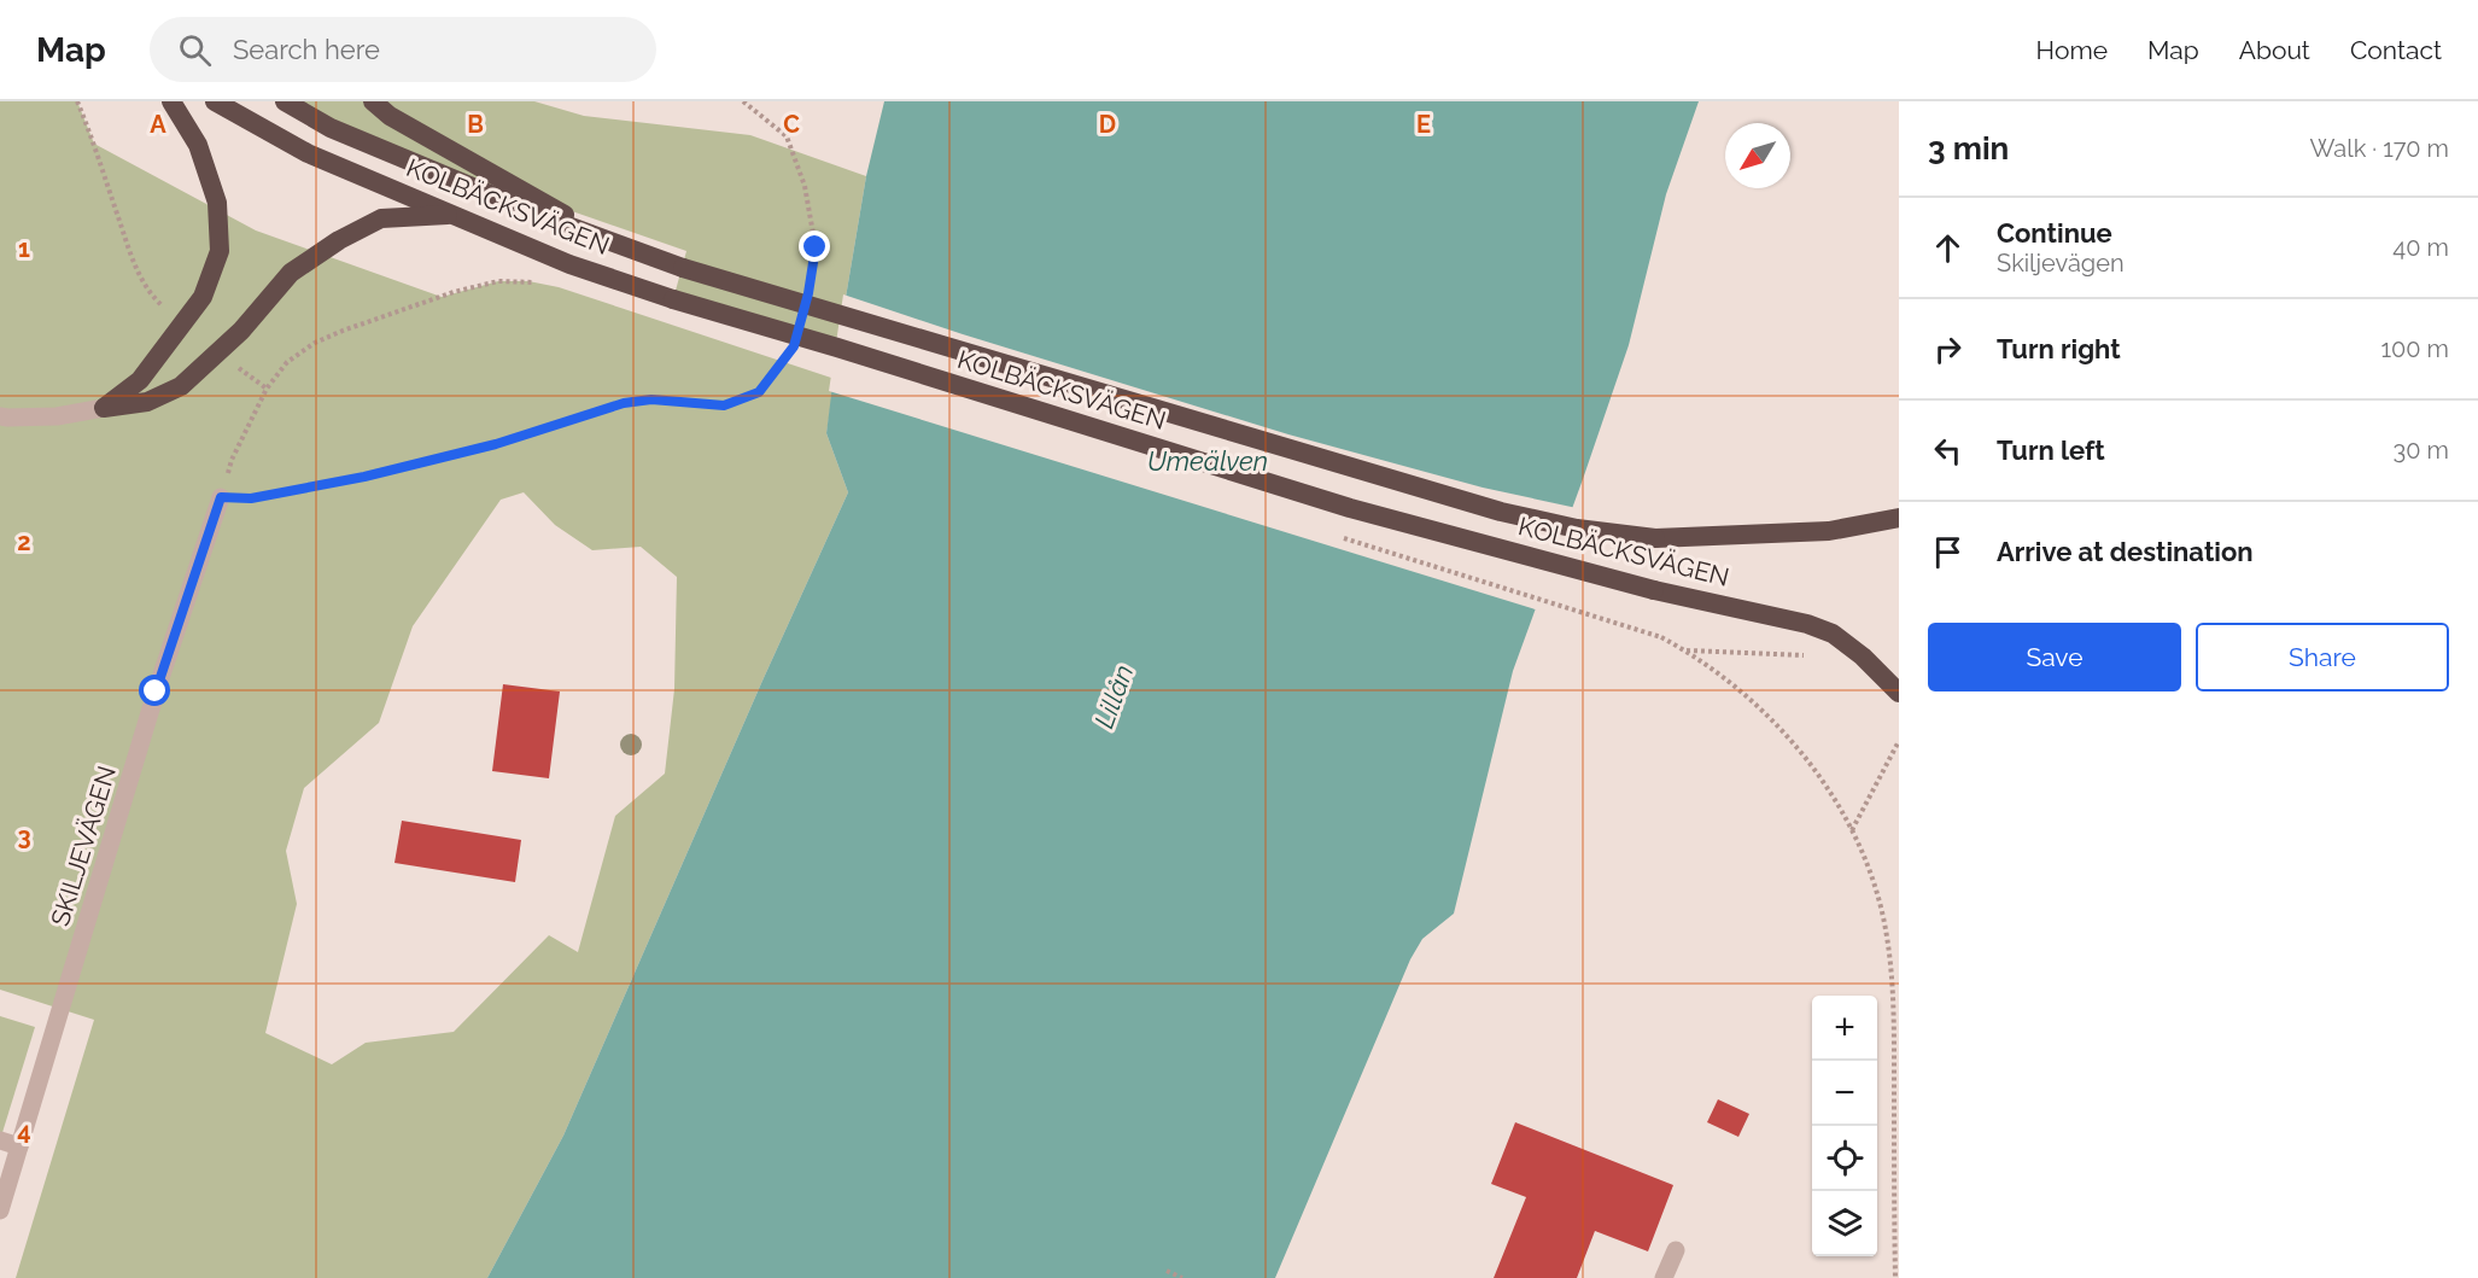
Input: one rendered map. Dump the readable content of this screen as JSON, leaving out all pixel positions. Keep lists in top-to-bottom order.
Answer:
{
  "streets": {
    "highway": ["KOLBÄCKSVÄGEN"],
    "street": ["SKILJEVÄGEN"]
  },
  "water": ["Umeälven", "Lillån"],
  "north": "bottom left",
  "page": {
    "header": "Map",
    "search": "Search here",
    "nav": [
      "Home",
      "Map",
      "About",
      "Contact"
    ],
    "heading": ["3 min", "Walk · 170 m"],
    "list": [
      ["Continue", "Skiljevägen", "40 m"],
      ["Turn right", "100 m"],
      ["Turn left", "30 m"],
      "Arrive at destination"
    ],
    "buttons": ["Save", "Share"],
    "map_buttons": ["+", "−"]
  },
  "grid": {
    "columns": [
      "A",
      "B",
      "C",
      "D",
      "E"
    ],
    "rows": [
      "1",
      "2",
      "3",
      "4"
    ]
  }
}
